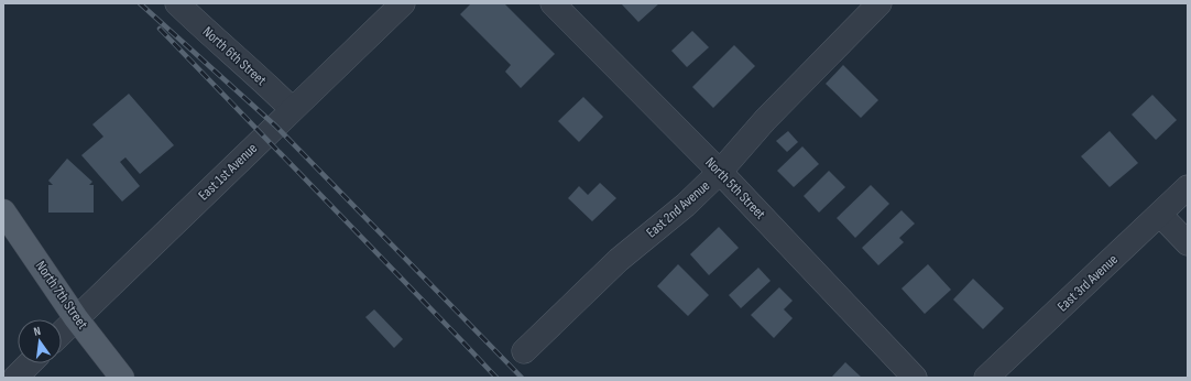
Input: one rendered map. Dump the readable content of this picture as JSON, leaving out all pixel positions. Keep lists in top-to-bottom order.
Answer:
{
  "streets": {
    "main road": ["North 7th Street"],
    "street": [
      "North 6th Street",
      "East 1st Avenue",
      "North 5th Street",
      "East 2nd Avenue",
      "East 3rd Avenue"
    ]
  },
  "crossings": [
    ["North 6th Street", "East 1st Avenue"],
    ["East 1st Avenue", "North 7th Street"],
    ["North 5th Street", "East 2nd Avenue"]
  ],
  "north": "top"
}
